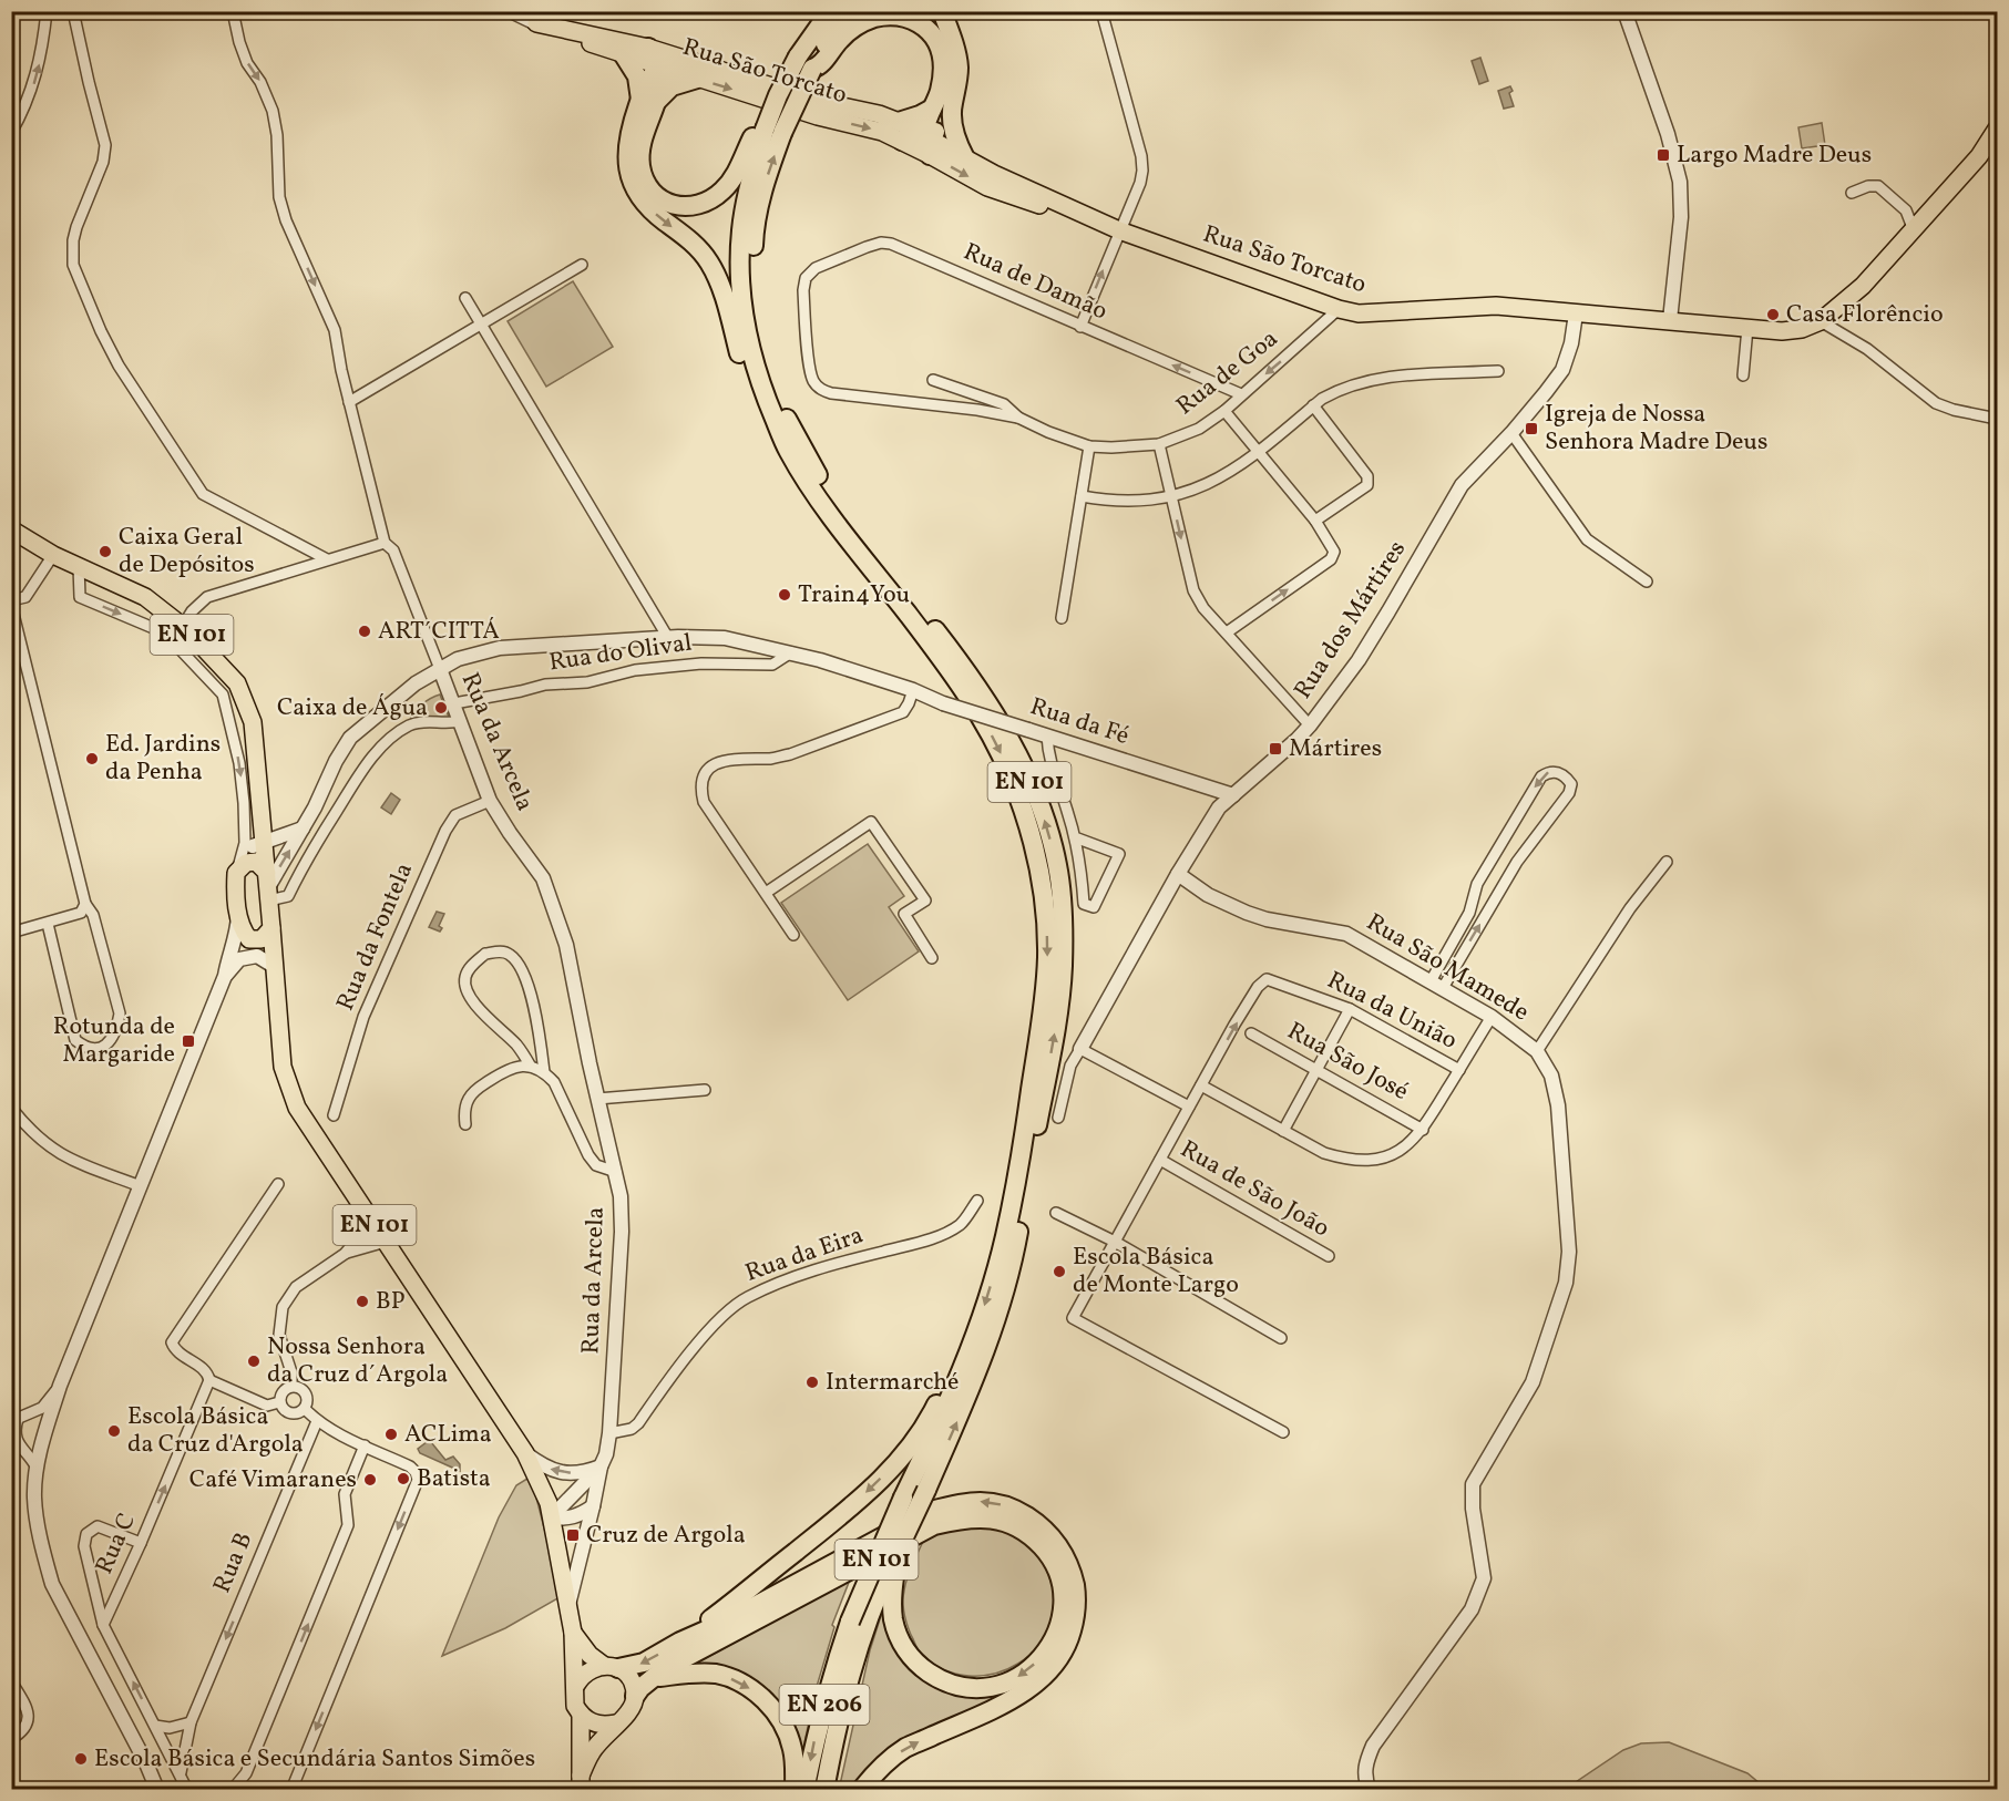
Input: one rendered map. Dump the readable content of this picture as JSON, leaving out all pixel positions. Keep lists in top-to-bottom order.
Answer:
{
  "streets": {
    "highway": ["EN 101", "EN 206"],
    "main road": ["Rua São Torcato"],
    "street": [
      "Rua de Damão",
      "Rua de Goa",
      "Rua dos Mártires",
      "Rua do Olival",
      "Rua da Fé",
      "Rua da Arcela",
      "Rua da Fontela",
      "Rua São Mamede",
      "Rua da União",
      "Rua São José",
      "Rua de São João",
      "Rua da Eira",
      "Rua C",
      "Rua B"
    ]
  },
  "crossings": [
    ["Rua São Torcato", "Rua de Goa"],
    ["Rua São Torcato", "Rua dos Mártires"],
    ["Rua de Damão", "Rua de Goa"],
    ["Rua dos Mártires", "Rua da Fé"],
    ["Rua dos Mártires", "Rua São Mamede"],
    ["EN 101", "Rua da Fé"],
    ["EN 101", "Rua da Arcela"],
    ["EN 101", "EN 206"],
    ["Rua do Olival", "Rua da Fé"],
    ["Rua do Olival", "Rua da Arcela"],
    ["Rua da Fé", "Rua da Arcela"],
    ["Rua da Arcela", "Rua da Fontela"],
    ["Rua da Arcela", "Rua da Eira"]
  ],
  "one_way": ["Rua de Damão", "Rua C"],
  "places": {
    "transit": [
      "Largo Madre Deus",
      "Igreja de Nossa Senhora Madre Deus",
      "Mártires",
      "Rotunda de Margaride",
      "Cruz de Argola"
    ],
    "other": [
      "Casa Florêncio",
      "Caixa Geral de Depósitos",
      "Train4You",
      "ART´CITTÁ",
      "Caixa de Água",
      "Ed. Jardins da Penha",
      "Escola Básica de Monte Largo",
      "BP",
      "Nossa Senhora da Cruz d´Argola",
      "Intermarché",
      "Escola Básica da Cruz d'Argola",
      "ACLima",
      "Batista",
      "Café Vimaranes",
      "Escola Básica e Secundária Santos Simões"
    ]
  }
}
